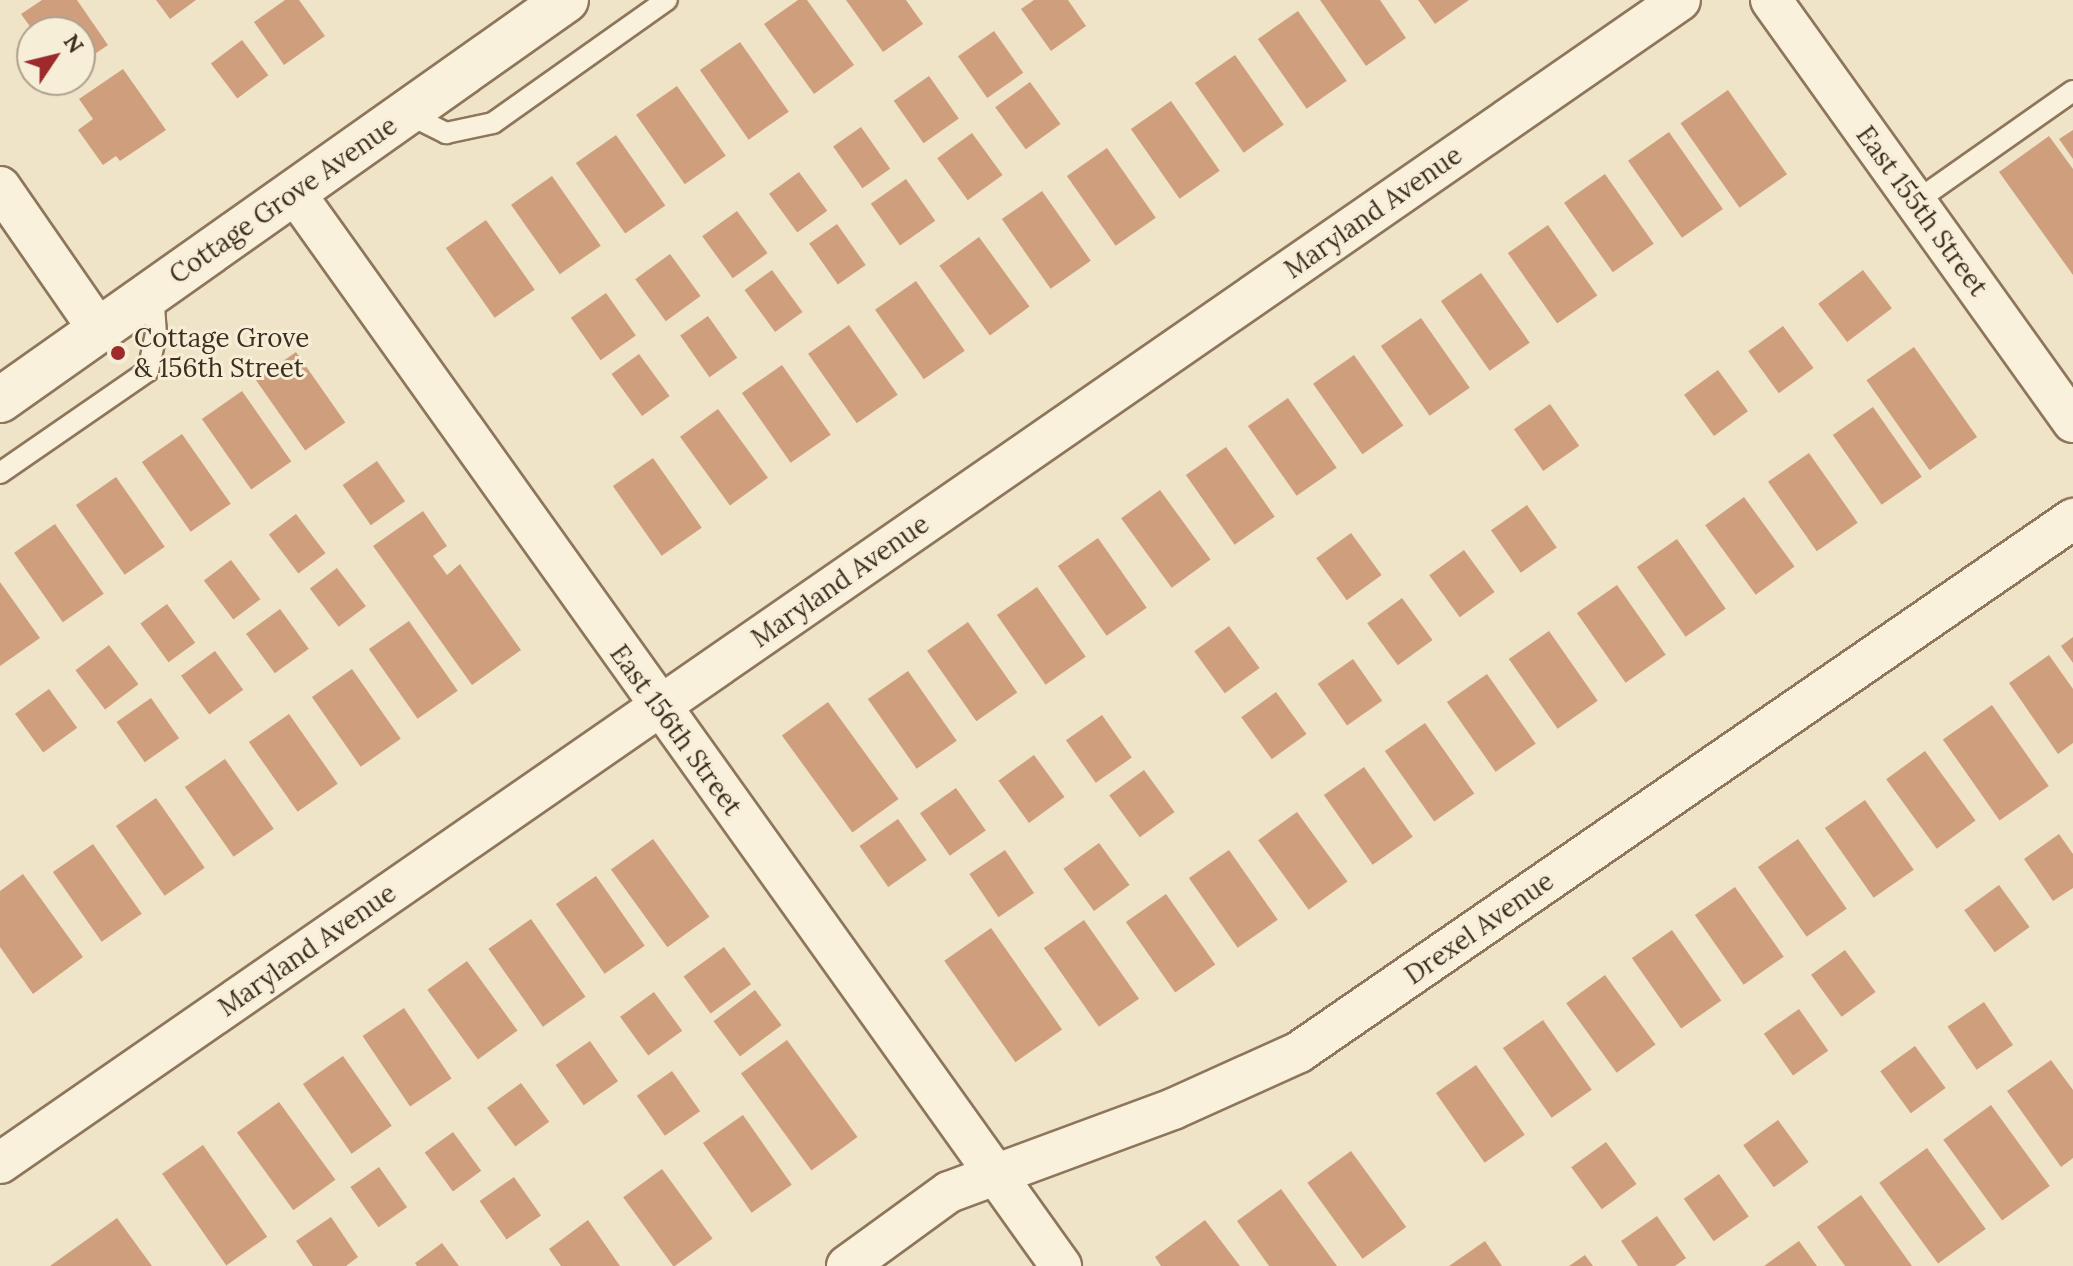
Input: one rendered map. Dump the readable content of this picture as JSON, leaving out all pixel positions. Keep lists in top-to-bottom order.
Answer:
{
  "streets": {
    "main road": ["Cottage Grove Avenue"],
    "street": [
      "East 155th Street",
      "Maryland Avenue",
      "East 156th Street",
      "Drexel Avenue"
    ]
  },
  "crossings": [
    ["Cottage Grove Avenue", "East 156th Street"],
    ["Maryland Avenue", "East 156th Street"],
    ["East 156th Street", "Drexel Avenue"]
  ],
  "places": ["Cottage Grove & 156th Street"],
  "north": "top right"
}
